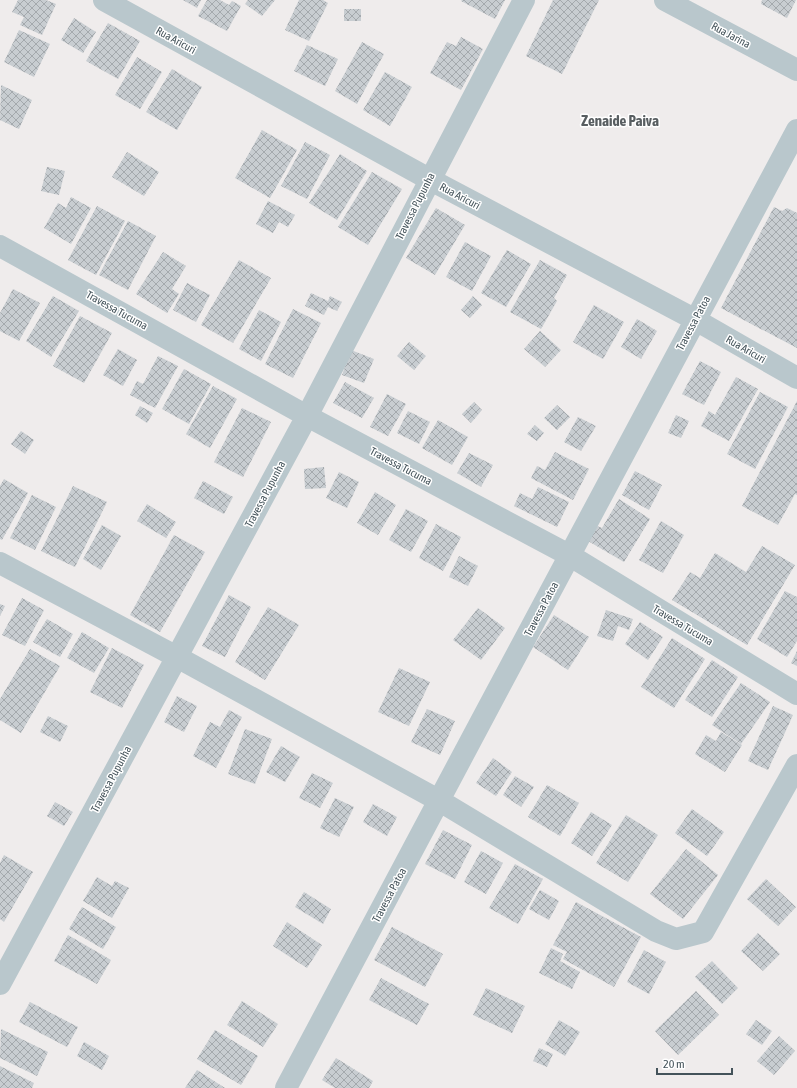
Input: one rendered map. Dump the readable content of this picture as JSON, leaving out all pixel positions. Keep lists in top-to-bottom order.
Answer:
{
  "streets": {
    "street": [
      "Rua Jarina",
      "Rua Aricuri",
      "Travessa Pupunha",
      "Travessa Tucuma",
      "Travessa Patoa"
    ]
  },
  "crossings": [
    ["Rua Aricuri", "Travessa Pupunha"],
    ["Rua Aricuri", "Travessa Patoa"],
    ["Travessa Pupunha", "Travessa Tucuma"],
    ["Travessa Tucuma", "Travessa Patoa"]
  ],
  "districts": ["Zenaide Paiva"],
  "scale_bar": "20 m"
}
